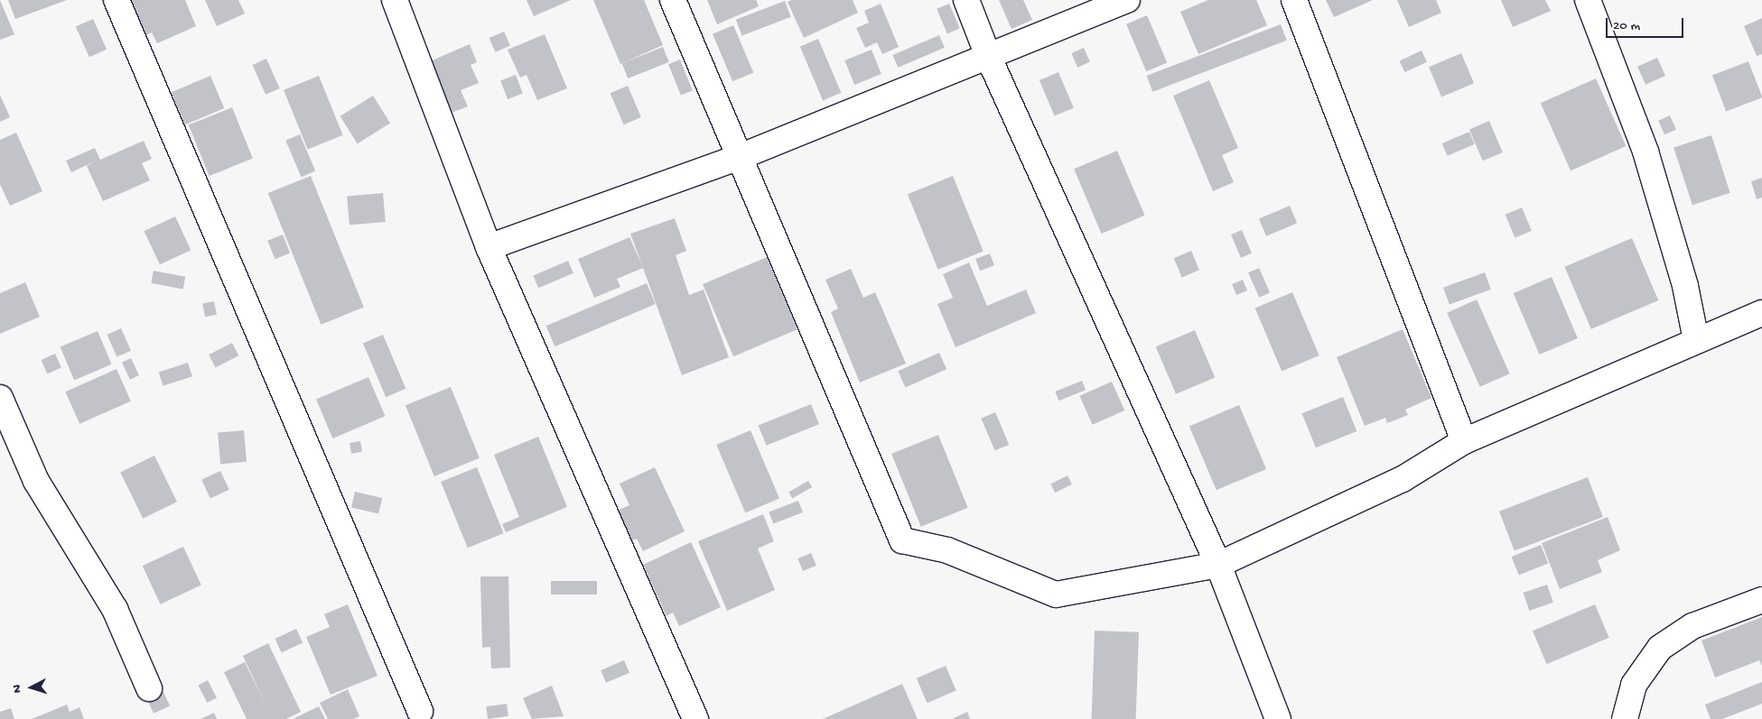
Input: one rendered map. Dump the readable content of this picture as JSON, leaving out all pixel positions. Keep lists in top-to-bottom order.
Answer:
{
  "scale_bar": "20 m",
  "north": "left"
}
